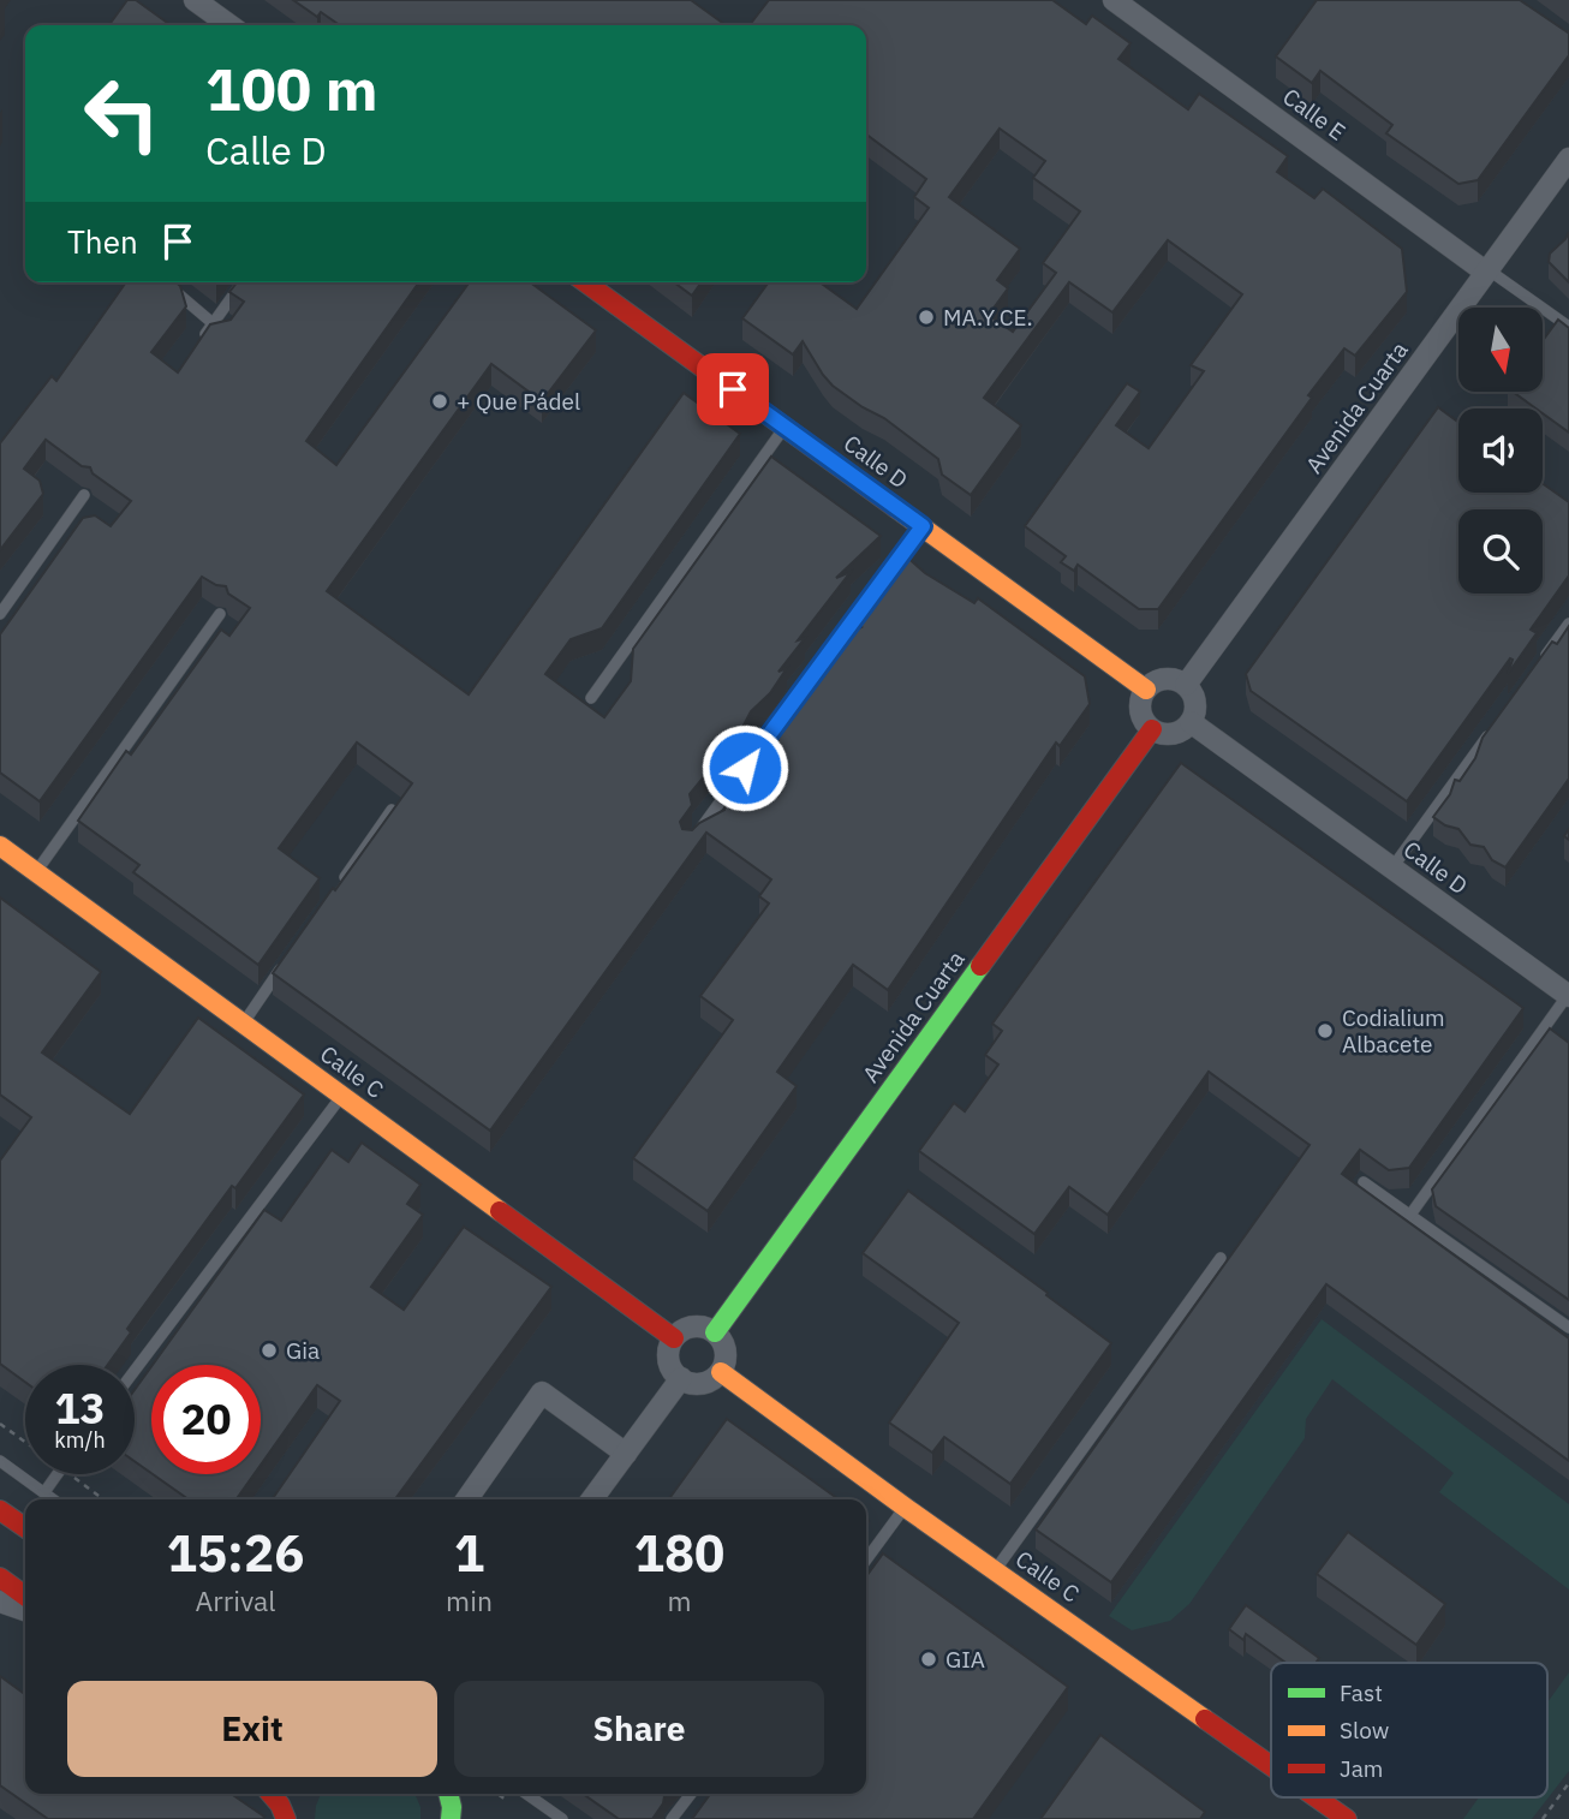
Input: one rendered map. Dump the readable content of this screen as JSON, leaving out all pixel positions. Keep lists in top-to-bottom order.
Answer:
{
  "streets": {
    "street": [
      "Calle E",
      "Avenida Cuarta",
      "Calle D",
      "Calle C"
    ]
  },
  "crossings": [
    ["Calle E", "Avenida Cuarta"],
    ["Avenida Cuarta", "Calle D"],
    ["Avenida Cuarta", "Calle C"]
  ],
  "places": [
    "MA.Y.CE.",
    "+ Que Pádel",
    "Codialium Albacete",
    "Gia",
    "GIA"
  ],
  "legend": ["Fast", "Slow", "Jam"],
  "north": "bottom",
  "page": {
    "turn": ["100 m", "Calle D"],
    "then": "Then",
    "speed": "13 km/h",
    "limit": "20",
    "eta": [
      "15:26",
      "Arrival",
      "1",
      "min",
      "180",
      "m"
    ],
    "buttons": ["Exit", "Share"]
  }
}
